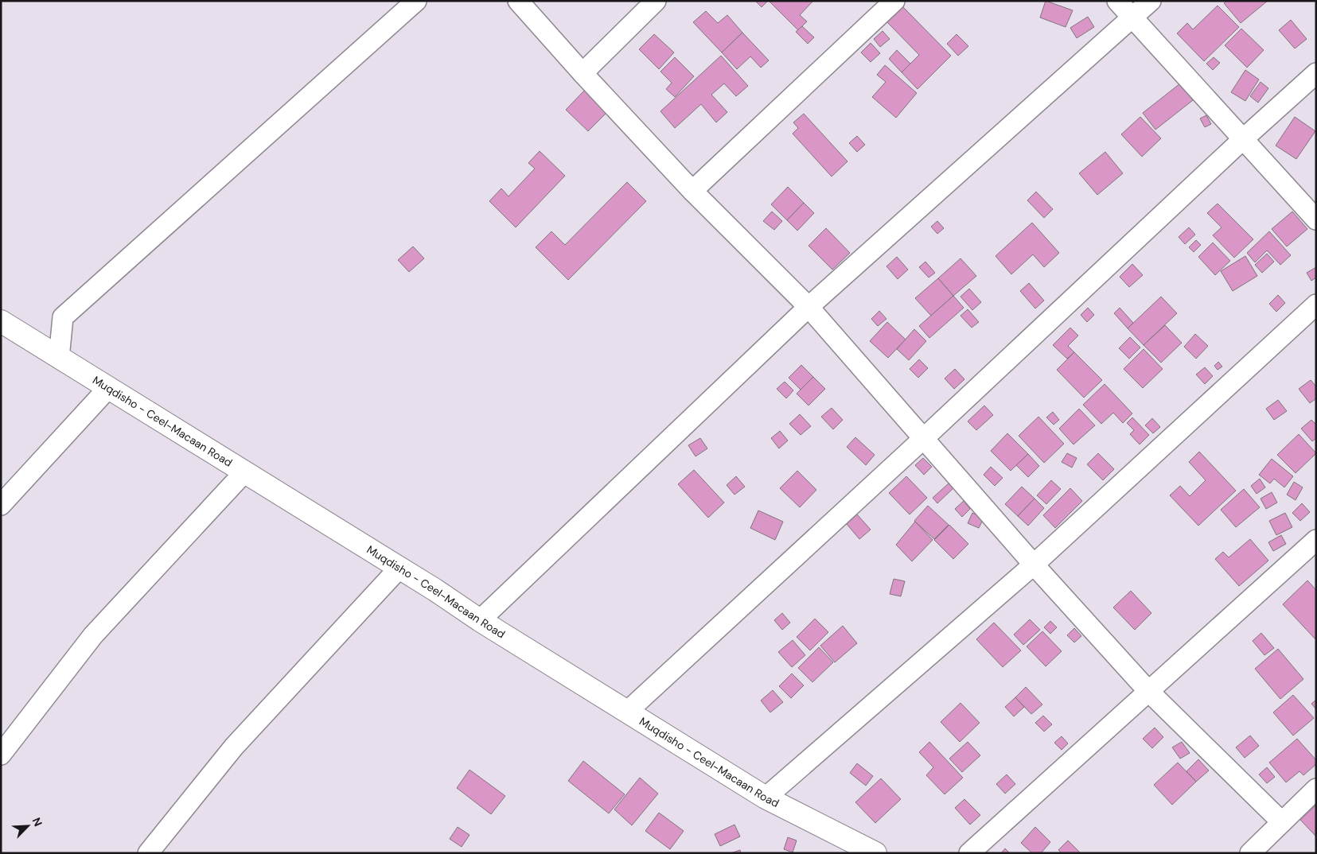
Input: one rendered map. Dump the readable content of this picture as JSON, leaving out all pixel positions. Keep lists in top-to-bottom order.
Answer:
{
  "streets": {
    "street": ["Muqdisho - Ceel-Macaan Road"]
  },
  "north": "top right"
}
